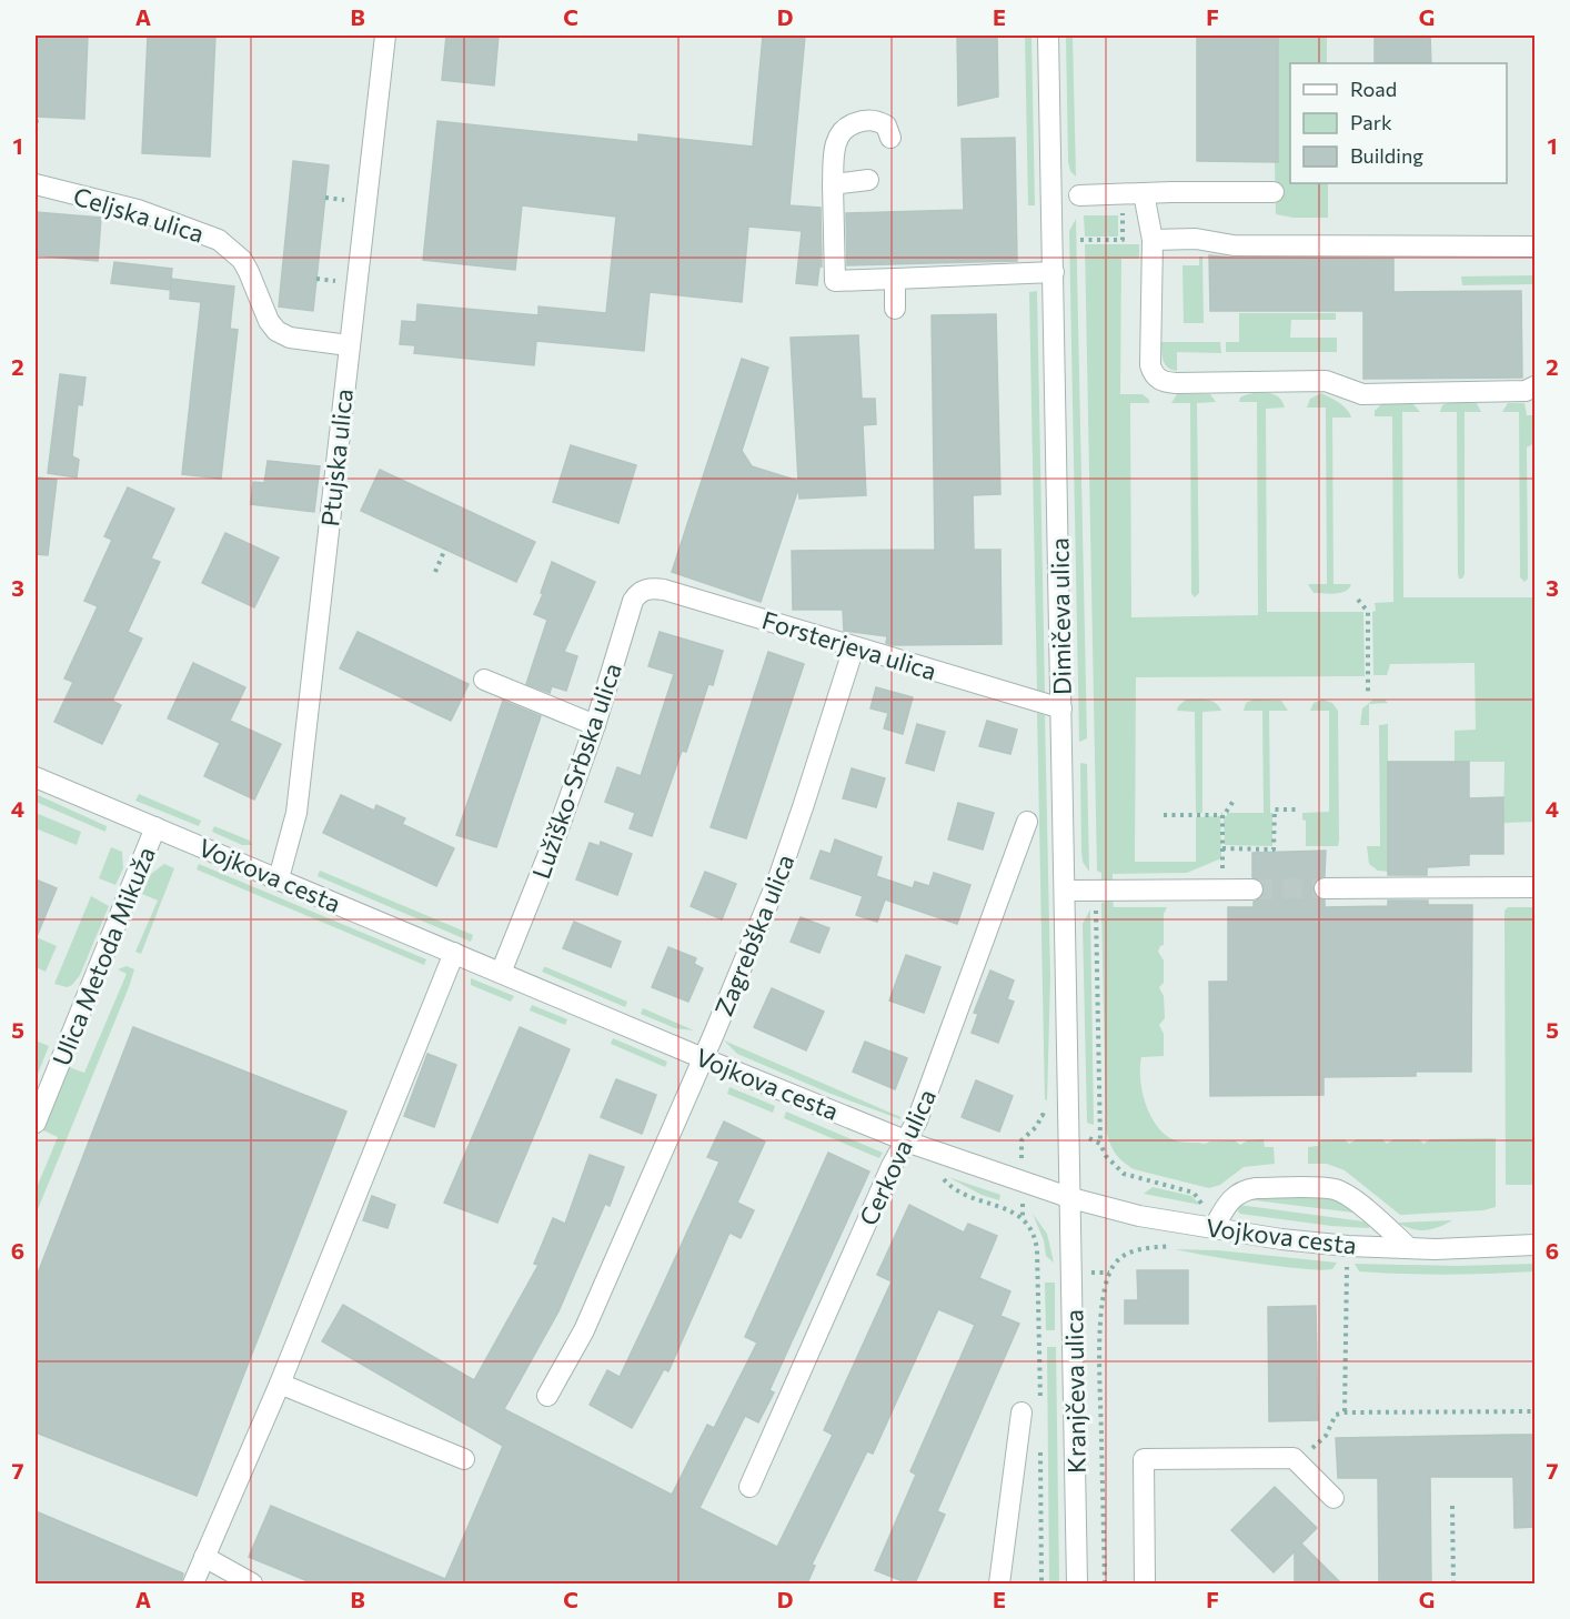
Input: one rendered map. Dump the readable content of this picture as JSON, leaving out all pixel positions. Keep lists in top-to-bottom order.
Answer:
{
  "streets": {
    "street": [
      "Celjska ulica",
      "Ptujska ulica",
      "Dimičeva ulica",
      "Forsterjeva ulica",
      "Lužiško-Srbska ulica",
      "Vojkova cesta",
      "Zagrebška ulica",
      "Ulica Metoda Mikuža",
      "Cerkova ulica",
      "Kranjčeva ulica"
    ]
  },
  "crossings": [
    ["Celjska ulica", "Ptujska ulica"],
    ["Ptujska ulica", "Vojkova cesta"],
    ["Dimičeva ulica", "Forsterjeva ulica"],
    ["Dimičeva ulica", "Vojkova cesta"],
    ["Dimičeva ulica", "Kranjčeva ulica"],
    ["Forsterjeva ulica", "Lužiško-Srbska ulica"],
    ["Forsterjeva ulica", "Zagrebška ulica"],
    ["Lužiško-Srbska ulica", "Vojkova cesta"],
    ["Vojkova cesta", "Zagrebška ulica"],
    ["Vojkova cesta", "Ulica Metoda Mikuža"],
    ["Vojkova cesta", "Cerkova ulica"],
    ["Vojkova cesta", "Kranjčeva ulica"]
  ],
  "legend": ["Road", "Park", "Building"],
  "grid": {
    "columns": [
      "A",
      "B",
      "C",
      "D",
      "E",
      "F",
      "G"
    ],
    "rows": [
      "1",
      "2",
      "3",
      "4",
      "5",
      "6",
      "7"
    ]
  }
}
